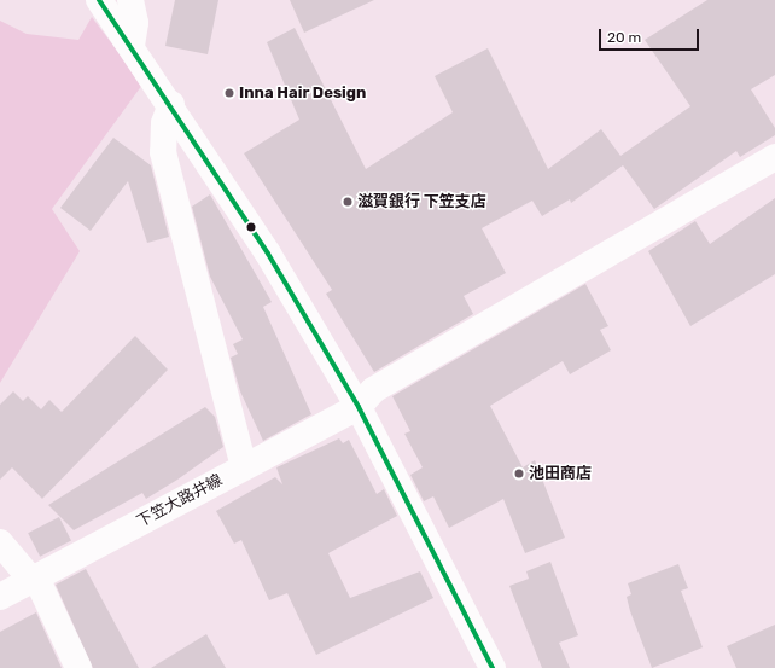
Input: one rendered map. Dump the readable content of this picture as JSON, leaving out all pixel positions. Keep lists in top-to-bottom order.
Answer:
{
  "streets": {
    "main road": ["下笠大路井線"]
  },
  "places": ["Inna Hair Design", "滋賀銀行 下笠支店", "池田商店"],
  "scale_bar": "20 m"
}
